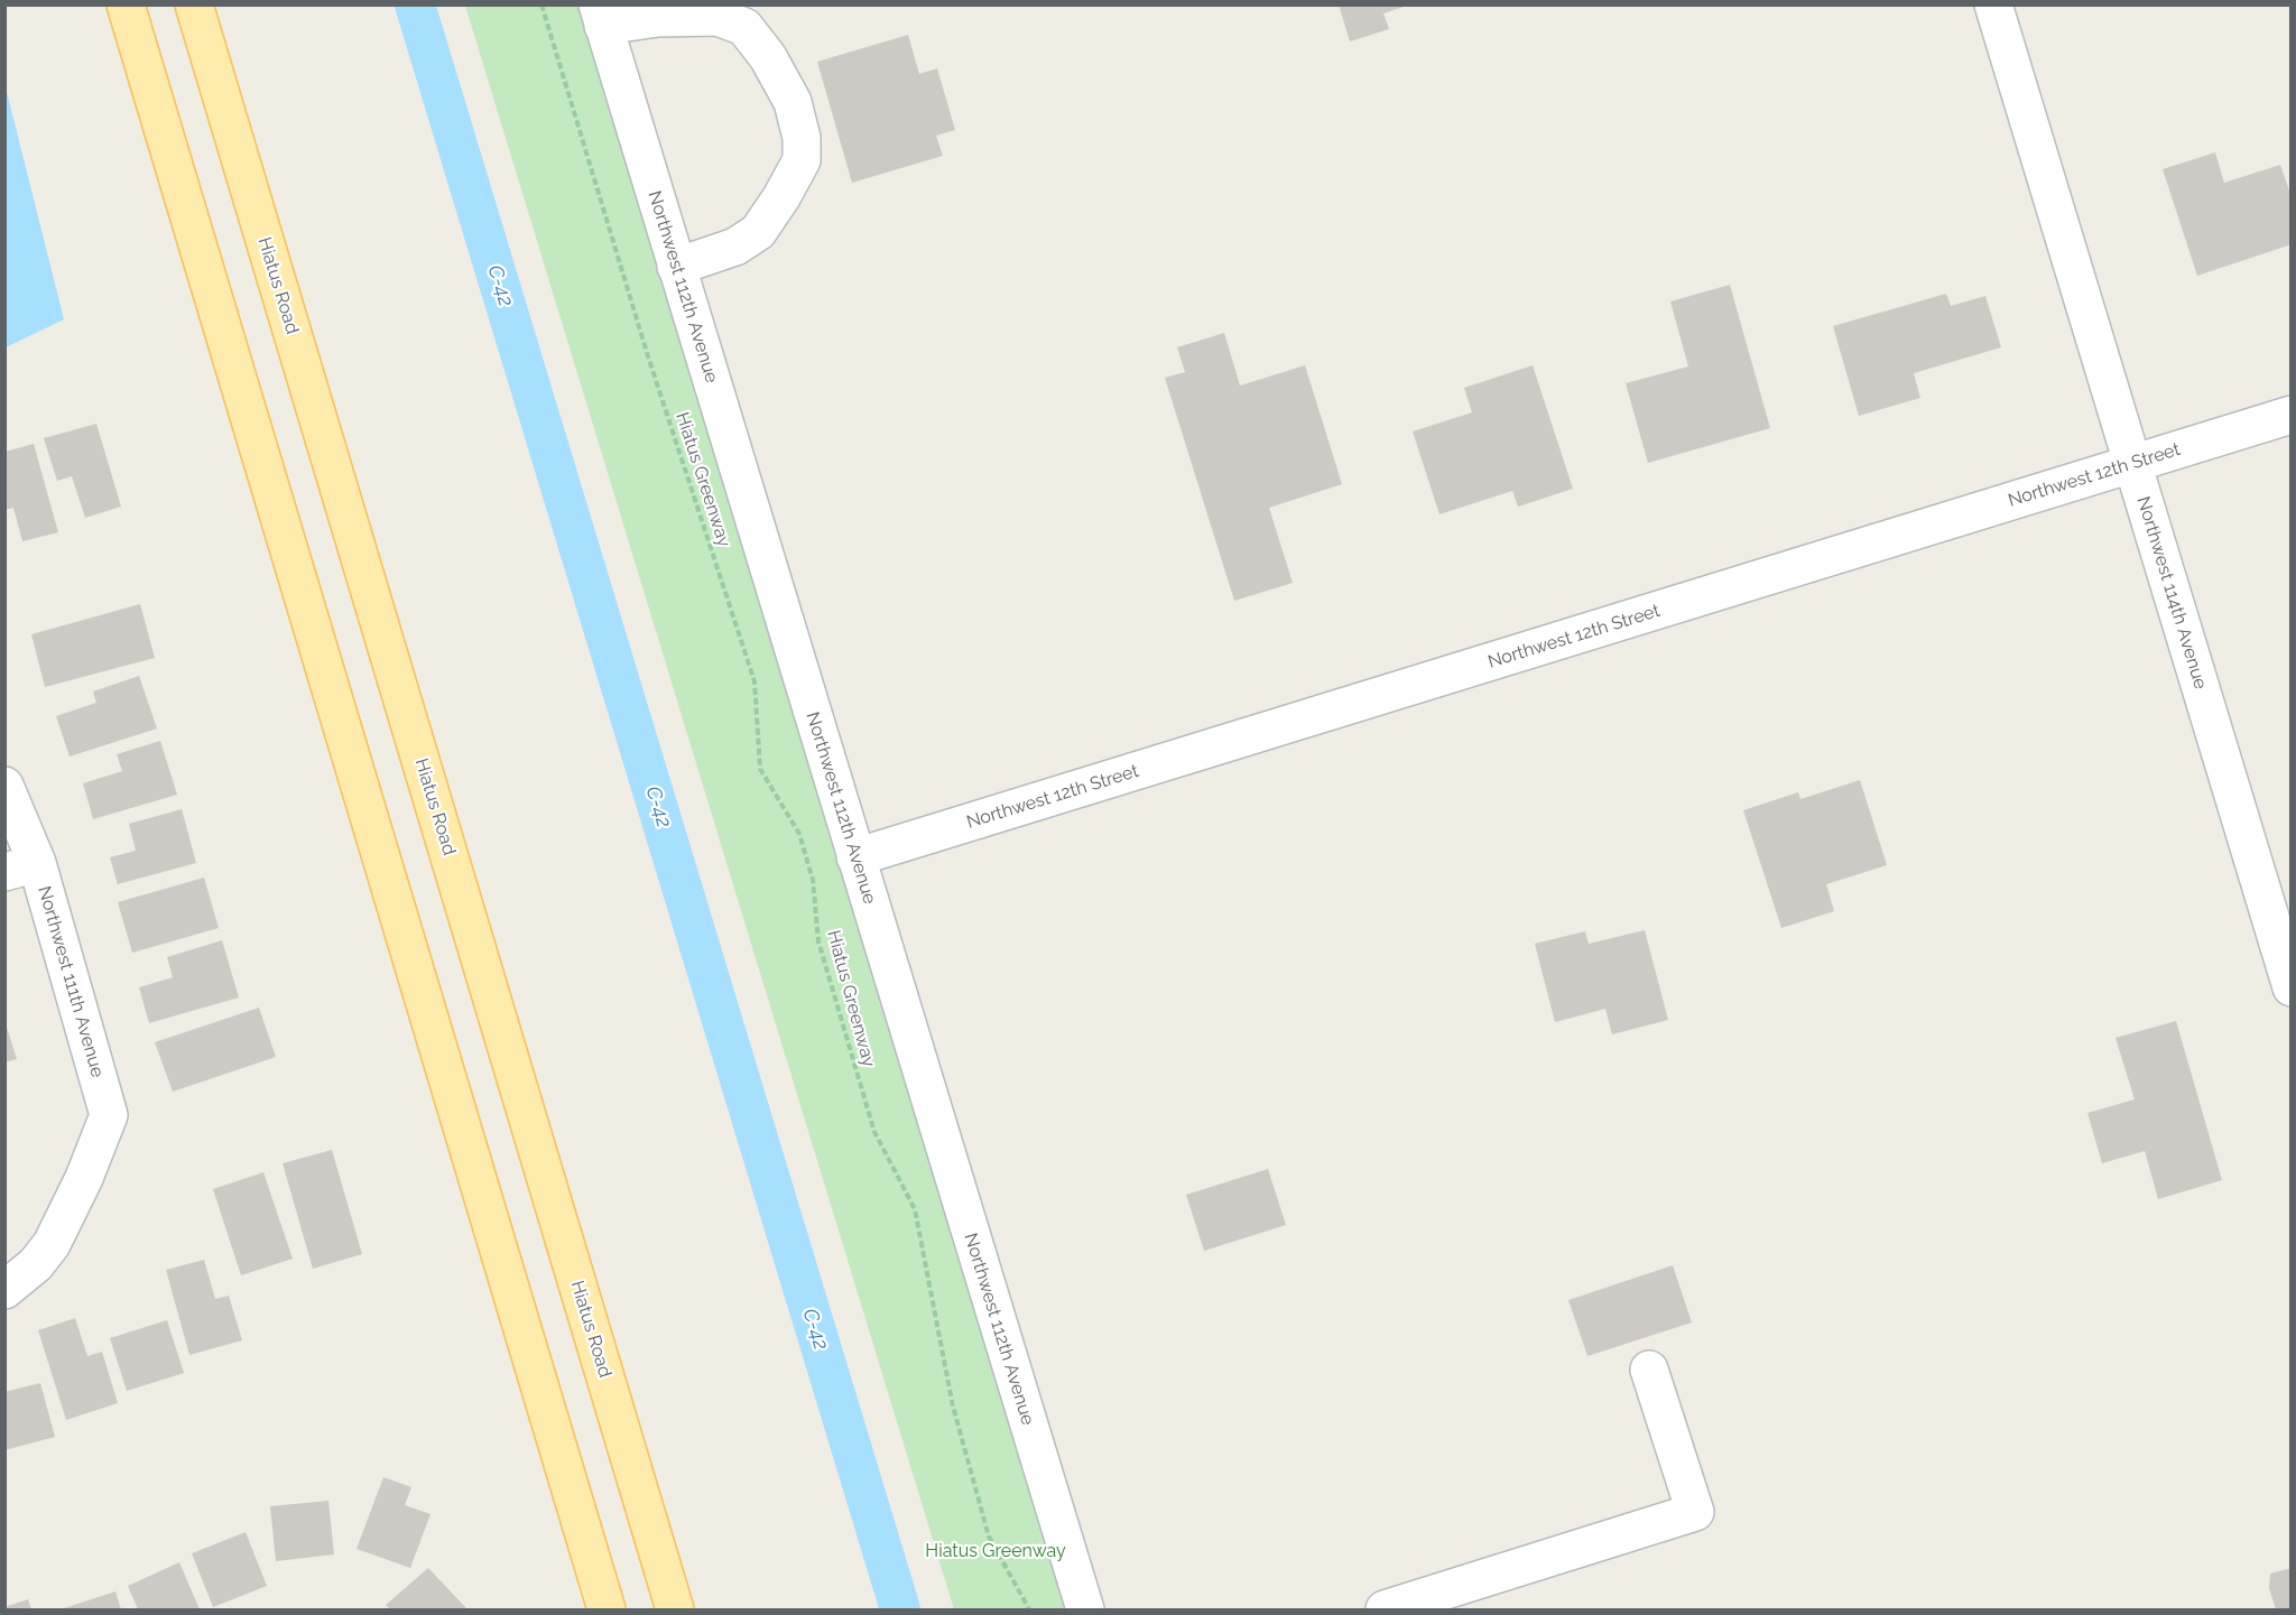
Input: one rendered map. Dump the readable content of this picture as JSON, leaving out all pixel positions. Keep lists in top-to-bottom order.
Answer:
{
  "streets": {
    "main road": ["Hiatus Road"],
    "street": [
      "Northwest 112th Avenue",
      "Northwest 12th Street",
      "Northwest 114th Avenue",
      "Northwest 111th Avenue"
    ],
    "path": ["Hiatus Greenway"]
  },
  "crossings": [
    ["Northwest 112th Avenue", "Northwest 12th Street"],
    ["Northwest 12th Street", "Northwest 114th Avenue"]
  ],
  "water": ["C-42"],
  "parks": ["Hiatus Greenway"]
}
